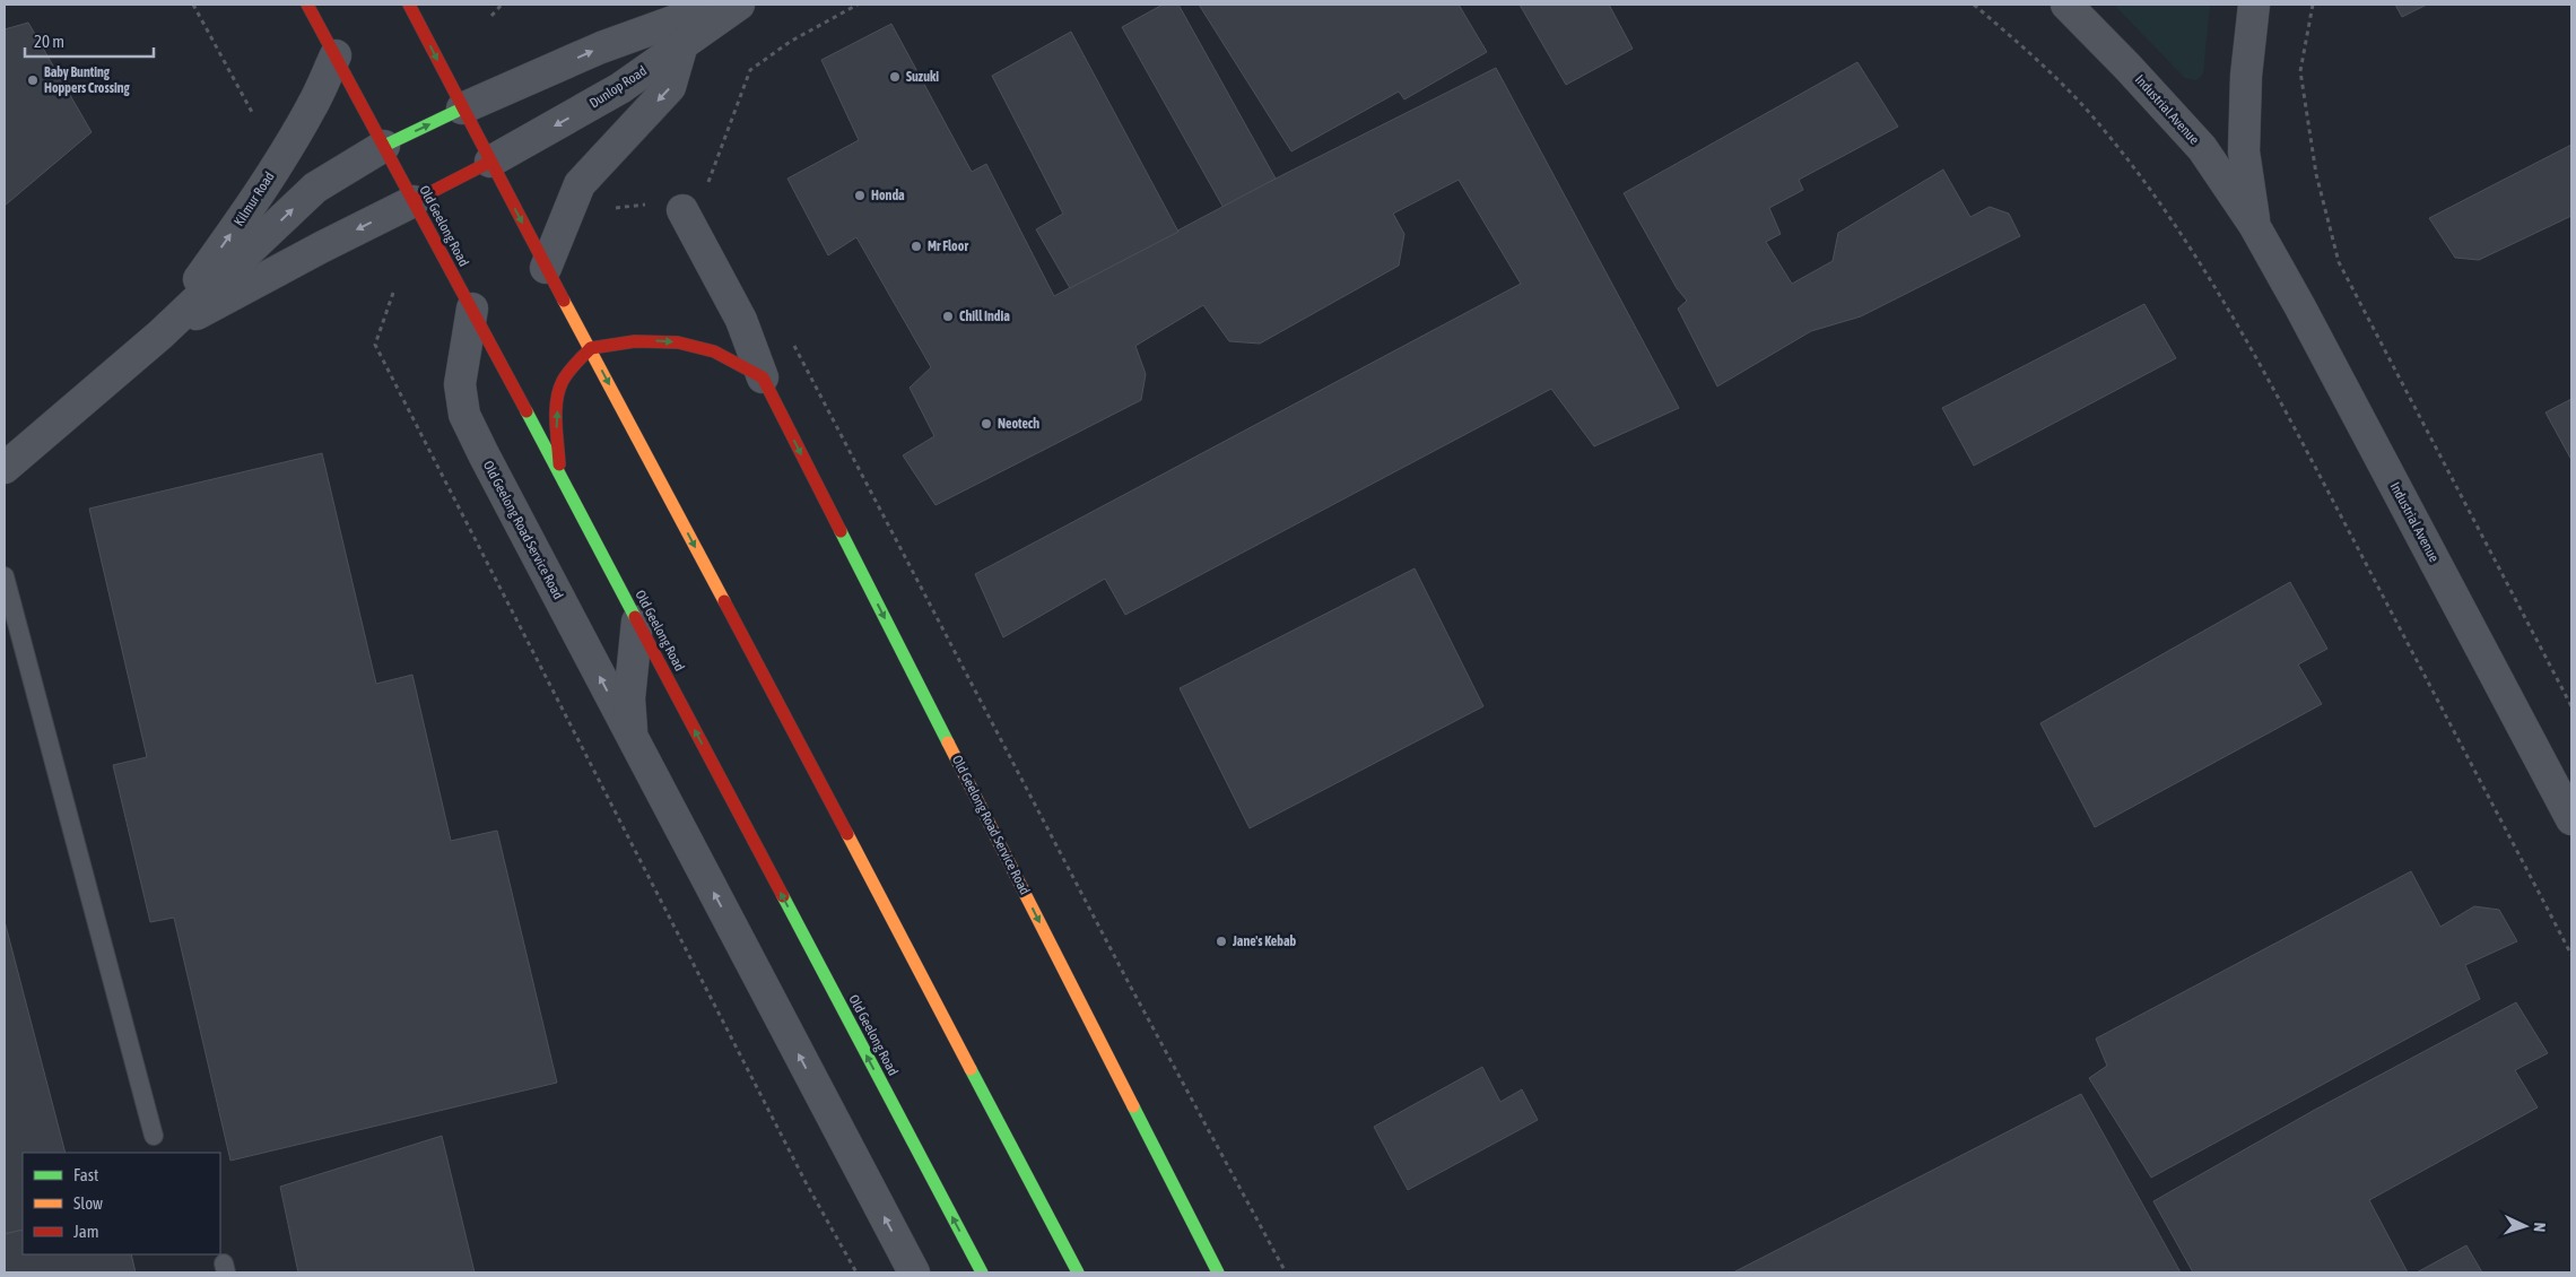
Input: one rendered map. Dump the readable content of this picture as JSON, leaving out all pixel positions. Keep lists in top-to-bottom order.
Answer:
{
  "streets": {
    "main road": ["Old Geelong Road", "Old Geelong Road Service Road"],
    "street": ["Dunlop Road", "Industrial Avenue", "Kilmur Road"]
  },
  "crossings": [
    ["Kilmur Road", "Old Geelong Road"],
    ["Old Geelong Road", "Old Geelong Road Service Road"]
  ],
  "places": [
    "Suzuki",
    "Baby Bunting Hoppers Crossing",
    "Honda",
    "Mr Floor",
    "Chill India",
    "Neotech",
    "Jane's Kebab"
  ],
  "legend": ["Fast", "Slow", "Jam"],
  "scale_bar": "20 m",
  "north": "right"
}
